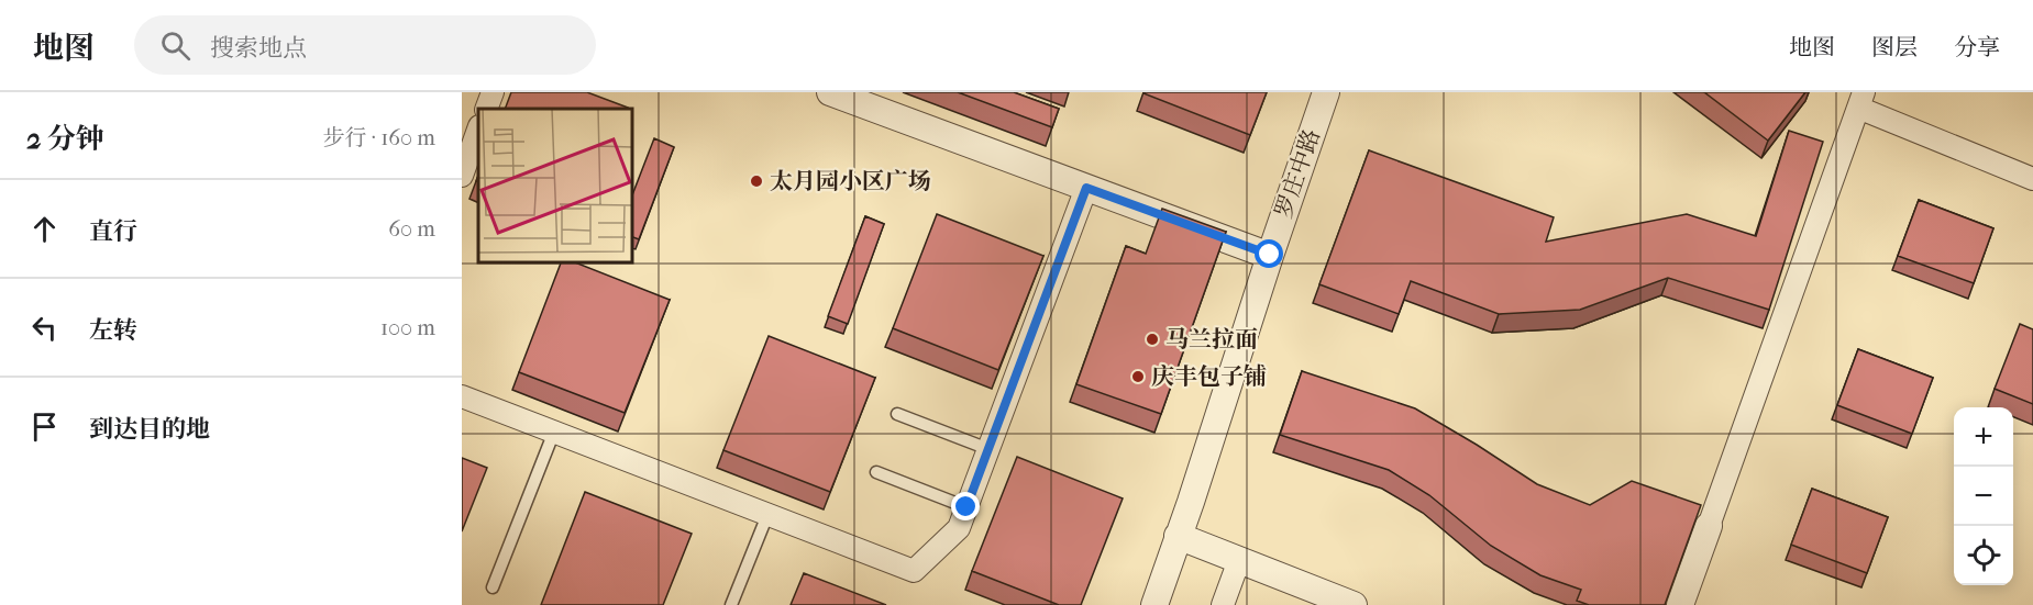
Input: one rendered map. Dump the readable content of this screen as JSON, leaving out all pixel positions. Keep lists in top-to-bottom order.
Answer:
{
  "streets": {
    "street": ["罗庄中路"]
  },
  "places": ["太月园小区广场", "马兰拉面", "庆丰包子铺"],
  "page": {
    "header": "地图",
    "search": "搜索地点",
    "nav": ["地图", "图层", "分享"],
    "heading": ["2 分钟", "步行 · 160 m"],
    "list": [
      ["直行", "60 m"],
      ["左转", "100 m"],
      "到达目的地"
    ],
    "map_buttons": ["+", "−"]
  }
}
